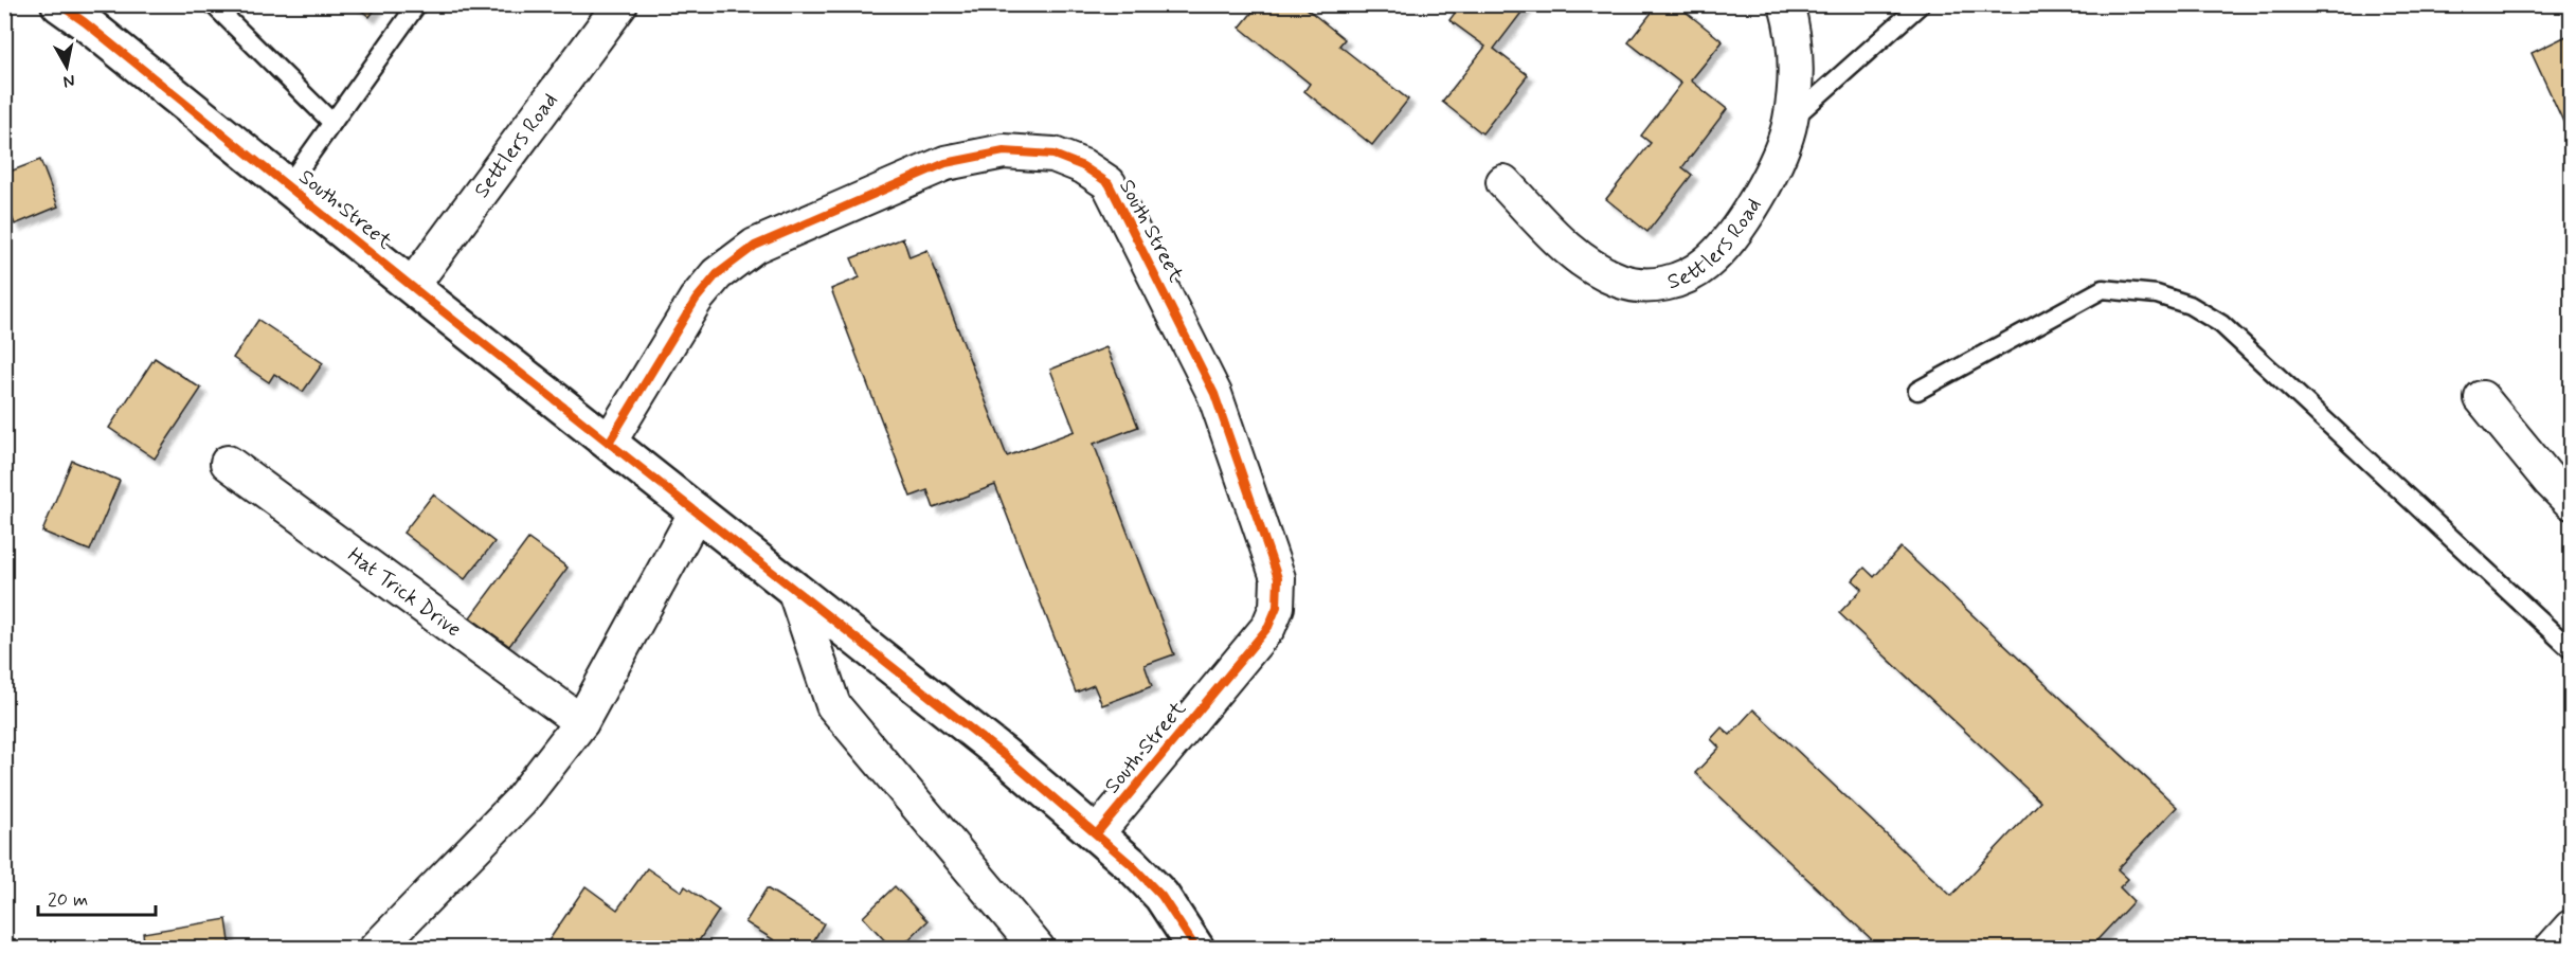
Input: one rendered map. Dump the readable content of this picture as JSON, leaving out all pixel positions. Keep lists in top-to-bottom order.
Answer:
{
  "streets": {
    "street": ["Settlers Road", "South Street", "Hat Trick Drive"]
  },
  "crossings": [
    ["Settlers Road", "South Street"]
  ],
  "scale_bar": "20 m",
  "north": "bottom"
}
